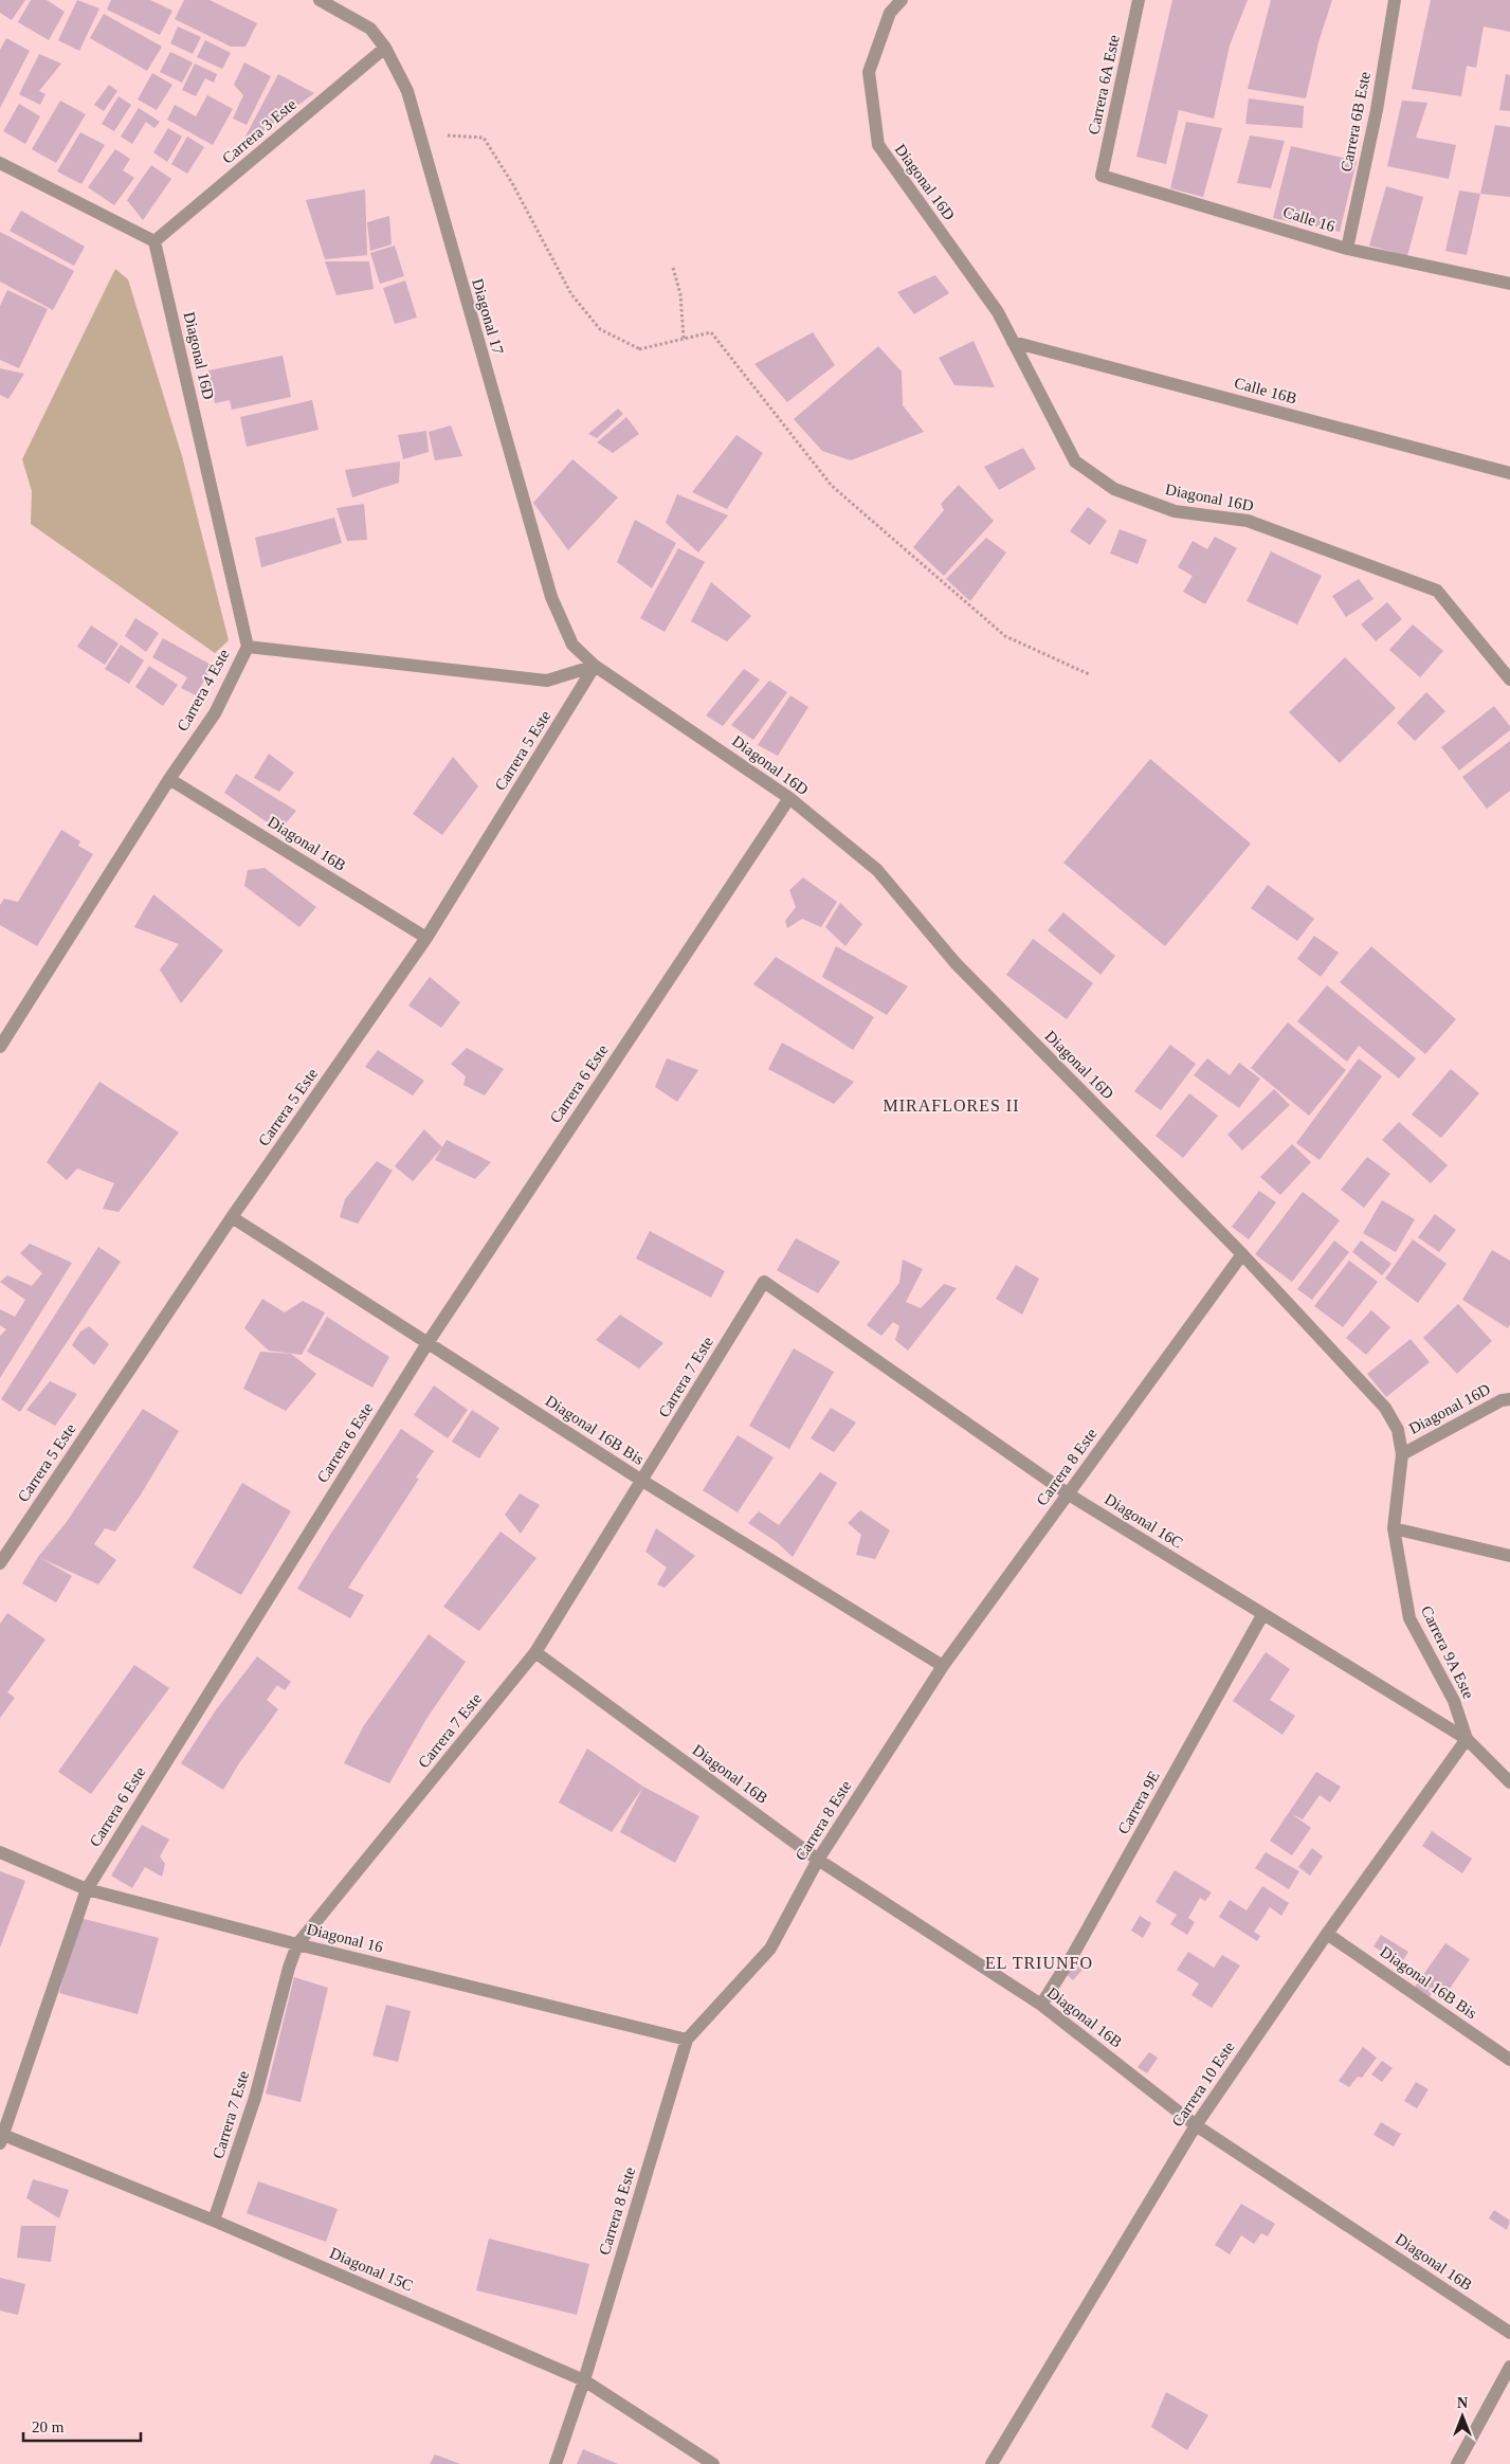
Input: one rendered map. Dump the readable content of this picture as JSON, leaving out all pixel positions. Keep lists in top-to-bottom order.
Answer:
{
  "streets": {
    "street": [
      "Carrera 6A Este",
      "Carrera 6B Este",
      "Carrera 3 Este",
      "Diagonal 16D",
      "Calle 16",
      "Diagonal 17",
      "Calle 16B",
      "Carrera 4 Este",
      "Carrera 5 Este",
      "Diagonal 16B",
      "Carrera 6 Este",
      "Carrera 7 Este",
      "Diagonal 16B Bis",
      "Carrera 8 Este",
      "Diagonal 16C",
      "Carrera 9A Este",
      "Carrera 9E",
      "Diagonal 16",
      "Carrera 10 Este",
      "Diagonal 15C"
    ]
  },
  "crossings": [
    ["Carrera 6A Este", "Calle 16"],
    ["Carrera 6B Este", "Calle 16"],
    ["Carrera 3 Este", "Diagonal 16D"],
    ["Carrera 3 Este", "Diagonal 17"],
    ["Diagonal 16D", "Diagonal 17"],
    ["Diagonal 16D", "Calle 16B"],
    ["Diagonal 16D", "Carrera 4 Este"],
    ["Diagonal 16D", "Carrera 5 Este"],
    ["Diagonal 16D", "Carrera 6 Este"],
    ["Diagonal 16D", "Carrera 8 Este"],
    ["Diagonal 16D", "Carrera 9A Este"],
    ["Diagonal 17", "Carrera 4 Este"],
    ["Diagonal 17", "Carrera 5 Este"],
    ["Carrera 4 Este", "Carrera 5 Este"],
    ["Carrera 4 Este", "Diagonal 16B"],
    ["Carrera 5 Este", "Diagonal 16B"],
    ["Carrera 5 Este", "Diagonal 16B Bis"],
    ["Diagonal 16B", "Carrera 7 Este"],
    ["Diagonal 16B", "Carrera 8 Este"],
    ["Diagonal 16B", "Carrera 9E"],
    ["Diagonal 16B", "Carrera 10 Este"],
    ["Carrera 6 Este", "Diagonal 16B Bis"],
    ["Carrera 6 Este", "Diagonal 16"],
    ["Carrera 6 Este", "Diagonal 15C"],
    ["Carrera 7 Este", "Diagonal 16B Bis"],
    ["Carrera 7 Este", "Diagonal 16C"],
    ["Carrera 7 Este", "Diagonal 16"],
    ["Carrera 7 Este", "Diagonal 15C"],
    ["Diagonal 16B Bis", "Carrera 8 Este"],
    ["Diagonal 16B Bis", "Carrera 10 Este"],
    ["Carrera 8 Este", "Diagonal 16C"],
    ["Carrera 8 Este", "Diagonal 16"],
    ["Carrera 8 Este", "Diagonal 15C"],
    ["Diagonal 16C", "Carrera 9A Este"],
    ["Diagonal 16C", "Carrera 9E"],
    ["Diagonal 16C", "Carrera 10 Este"],
    ["Carrera 9A Este", "Carrera 10 Este"]
  ],
  "districts": ["MIRAFLORES II", "EL TRIUNFO"],
  "scale_bar": "20 m",
  "north": "top"
}
